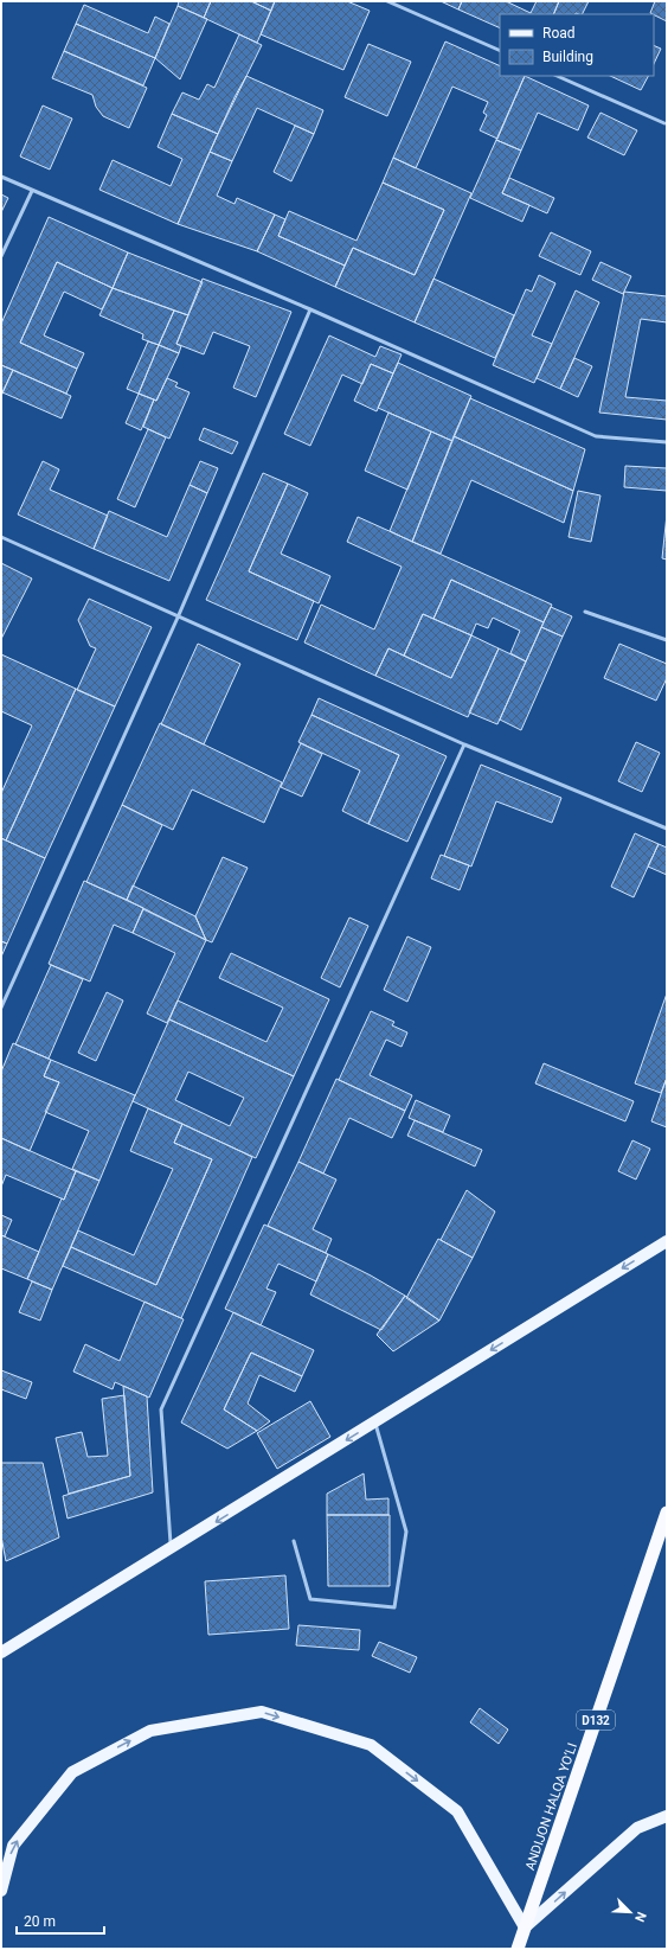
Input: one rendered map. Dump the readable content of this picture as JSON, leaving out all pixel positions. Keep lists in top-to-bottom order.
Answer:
{
  "streets": {
    "highway": ["D132", "ANDIJON HALQA YO‘LI"]
  },
  "legend": ["Road", "Building"],
  "scale_bar": "20 m",
  "north": "bottom right"
}
